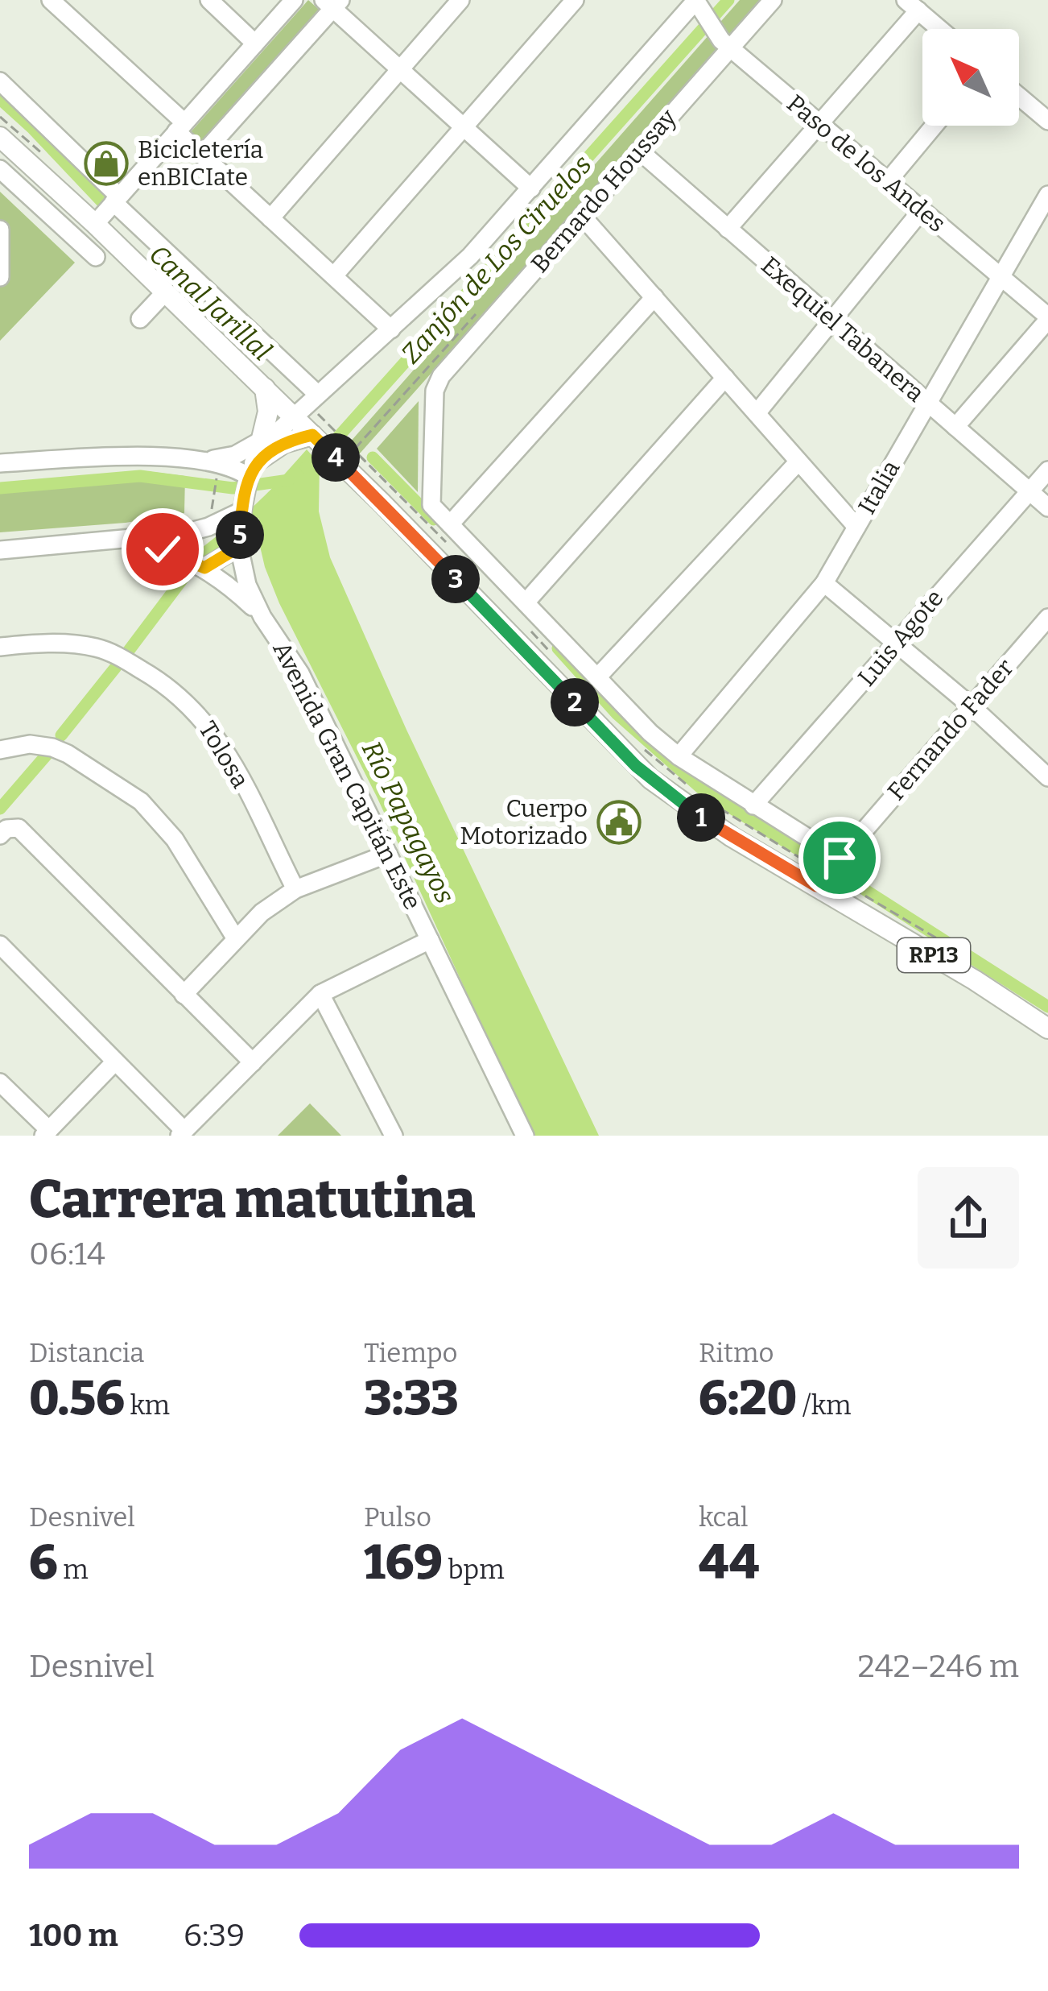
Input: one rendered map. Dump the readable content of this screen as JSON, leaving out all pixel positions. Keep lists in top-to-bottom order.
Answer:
{
  "streets": {
    "main road": ["RP13"],
    "street": [
      "Paso de los Andes",
      "Bernardo Houssay",
      "Exequiel Tabanera",
      "Italia",
      "Luis Agote",
      "Fernando Fader",
      "Tolosa",
      "Avenida Gran Capitán Este"
    ]
  },
  "crossings": [
    ["Paso de los Andes", "Bernardo Houssay"],
    ["Paso de los Andes", "Italia"],
    ["Bernardo Houssay", "Exequiel Tabanera"],
    ["Exequiel Tabanera", "Italia"],
    ["Exequiel Tabanera", "Luis Agote"],
    ["Fernando Fader", "RP13"]
  ],
  "water": ["Zanjón de Los Ciruelos", "Canal Jarillal", "Río Papagayos"],
  "places": {
    "shop": ["Bicicletería enBICIate"],
    "public building": ["Cuerpo Motorizado"]
  },
  "north": "top left",
  "page": {
    "pins": [
      "4",
      "5",
      "3",
      "2",
      "1"
    ],
    "heading": ["Carrera matutina", "06:14"],
    "stats": [
      ["Distancia", "0.56 km"],
      ["Tiempo", "3:33"],
      ["Ritmo", "6:20 /km"],
      ["Desnivel", "6 m"],
      ["Pulso", "169 bpm"],
      ["kcal", "44"]
    ],
    "chart": ["Desnivel", "242–246 m"],
    "list": [
      {
        "name": "100 m",
        "note": "6:39"
      }
    ]
  }
}
